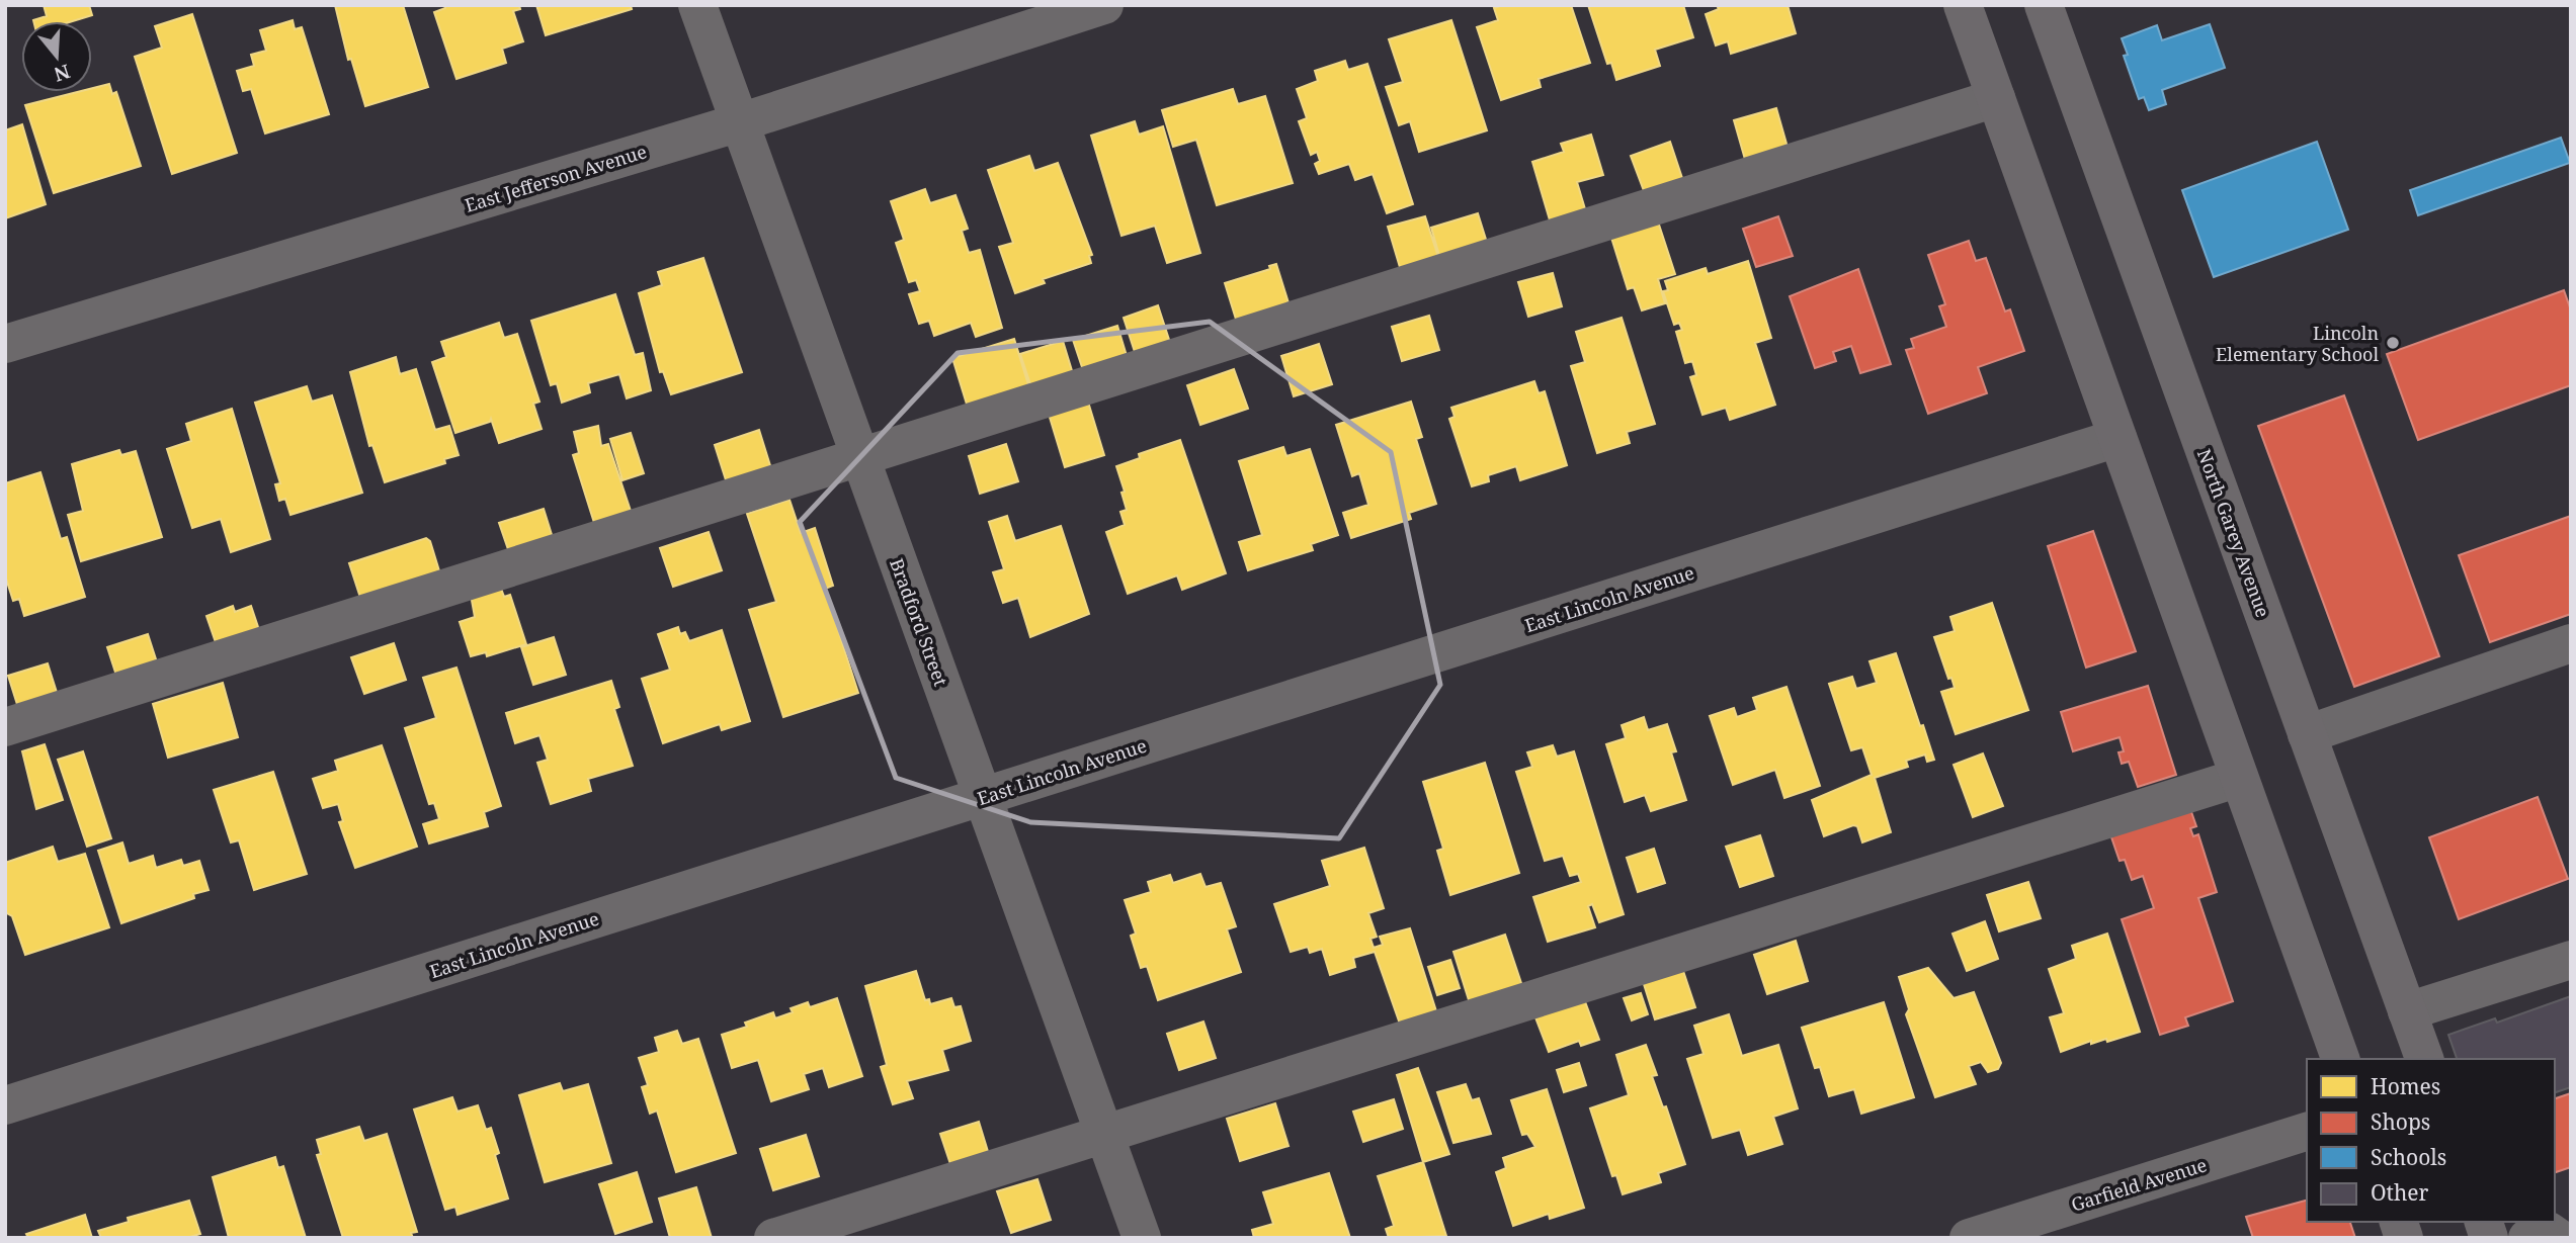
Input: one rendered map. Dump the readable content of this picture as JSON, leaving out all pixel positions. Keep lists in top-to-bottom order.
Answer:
{
  "streets": {
    "main road": ["North Garey Avenue"],
    "street": [
      "East Jefferson Avenue",
      "East Lincoln Avenue",
      "Bradford Street",
      "Garfield Avenue"
    ]
  },
  "crossings": [
    ["East Jefferson Avenue", "Bradford Street"],
    ["East Lincoln Avenue", "Bradford Street"]
  ],
  "places": ["Lincoln Elementary School"],
  "legend": [
    "Homes",
    "Shops",
    "Schools",
    "Other"
  ],
  "north": "bottom"
}
